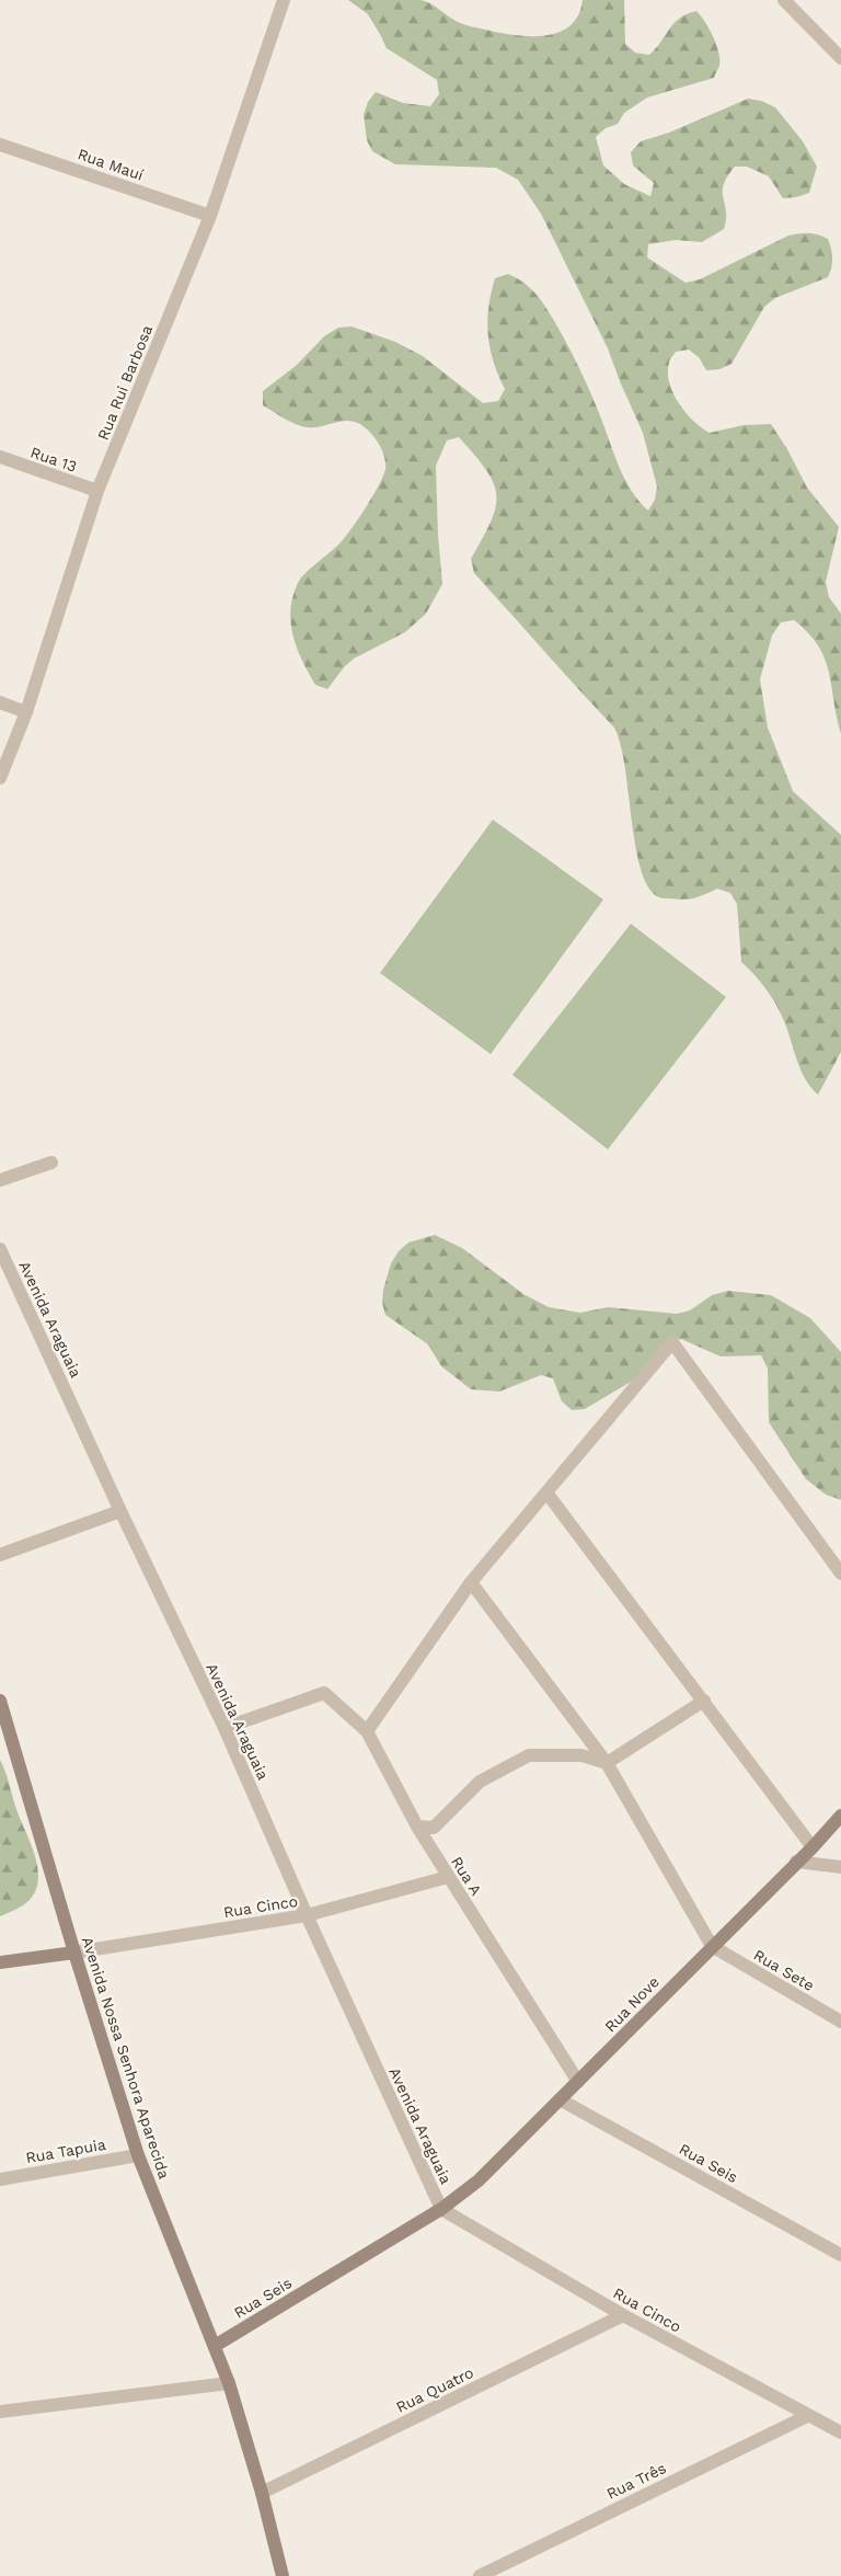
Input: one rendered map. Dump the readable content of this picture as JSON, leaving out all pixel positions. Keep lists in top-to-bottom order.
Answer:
{
  "streets": {
    "street": [
      "Rua Mauí",
      "Rua Rui Barbosa",
      "Rua 13",
      "Avenida Araguaia",
      "Rua A",
      "Rua Cinco",
      "Rua Sete",
      "Rua Nove",
      "Avenida Nossa Senhora Aparecida",
      "Rua Tapuia",
      "Rua Seis",
      "Rua Quatro",
      "Rua Três"
    ]
  },
  "crossings": [
    ["Rua Mauí", "Rua Rui Barbosa"],
    ["Rua Rui Barbosa", "Rua 13"],
    ["Avenida Araguaia", "Rua A"],
    ["Avenida Araguaia", "Rua Cinco"],
    ["Avenida Araguaia", "Rua Nove"],
    ["Avenida Araguaia", "Rua Seis"],
    ["Rua A", "Rua Cinco"],
    ["Rua A", "Rua Nove"],
    ["Rua Cinco", "Rua Nove"],
    ["Rua Cinco", "Avenida Nossa Senhora Aparecida"],
    ["Rua Cinco", "Rua Seis"],
    ["Rua Cinco", "Rua Quatro"],
    ["Rua Cinco", "Rua Três"],
    ["Rua Sete", "Rua Nove"],
    ["Rua Nove", "Rua Seis"],
    ["Avenida Nossa Senhora Aparecida", "Rua Tapuia"],
    ["Avenida Nossa Senhora Aparecida", "Rua Seis"],
    ["Avenida Nossa Senhora Aparecida", "Rua Quatro"]
  ]
}
